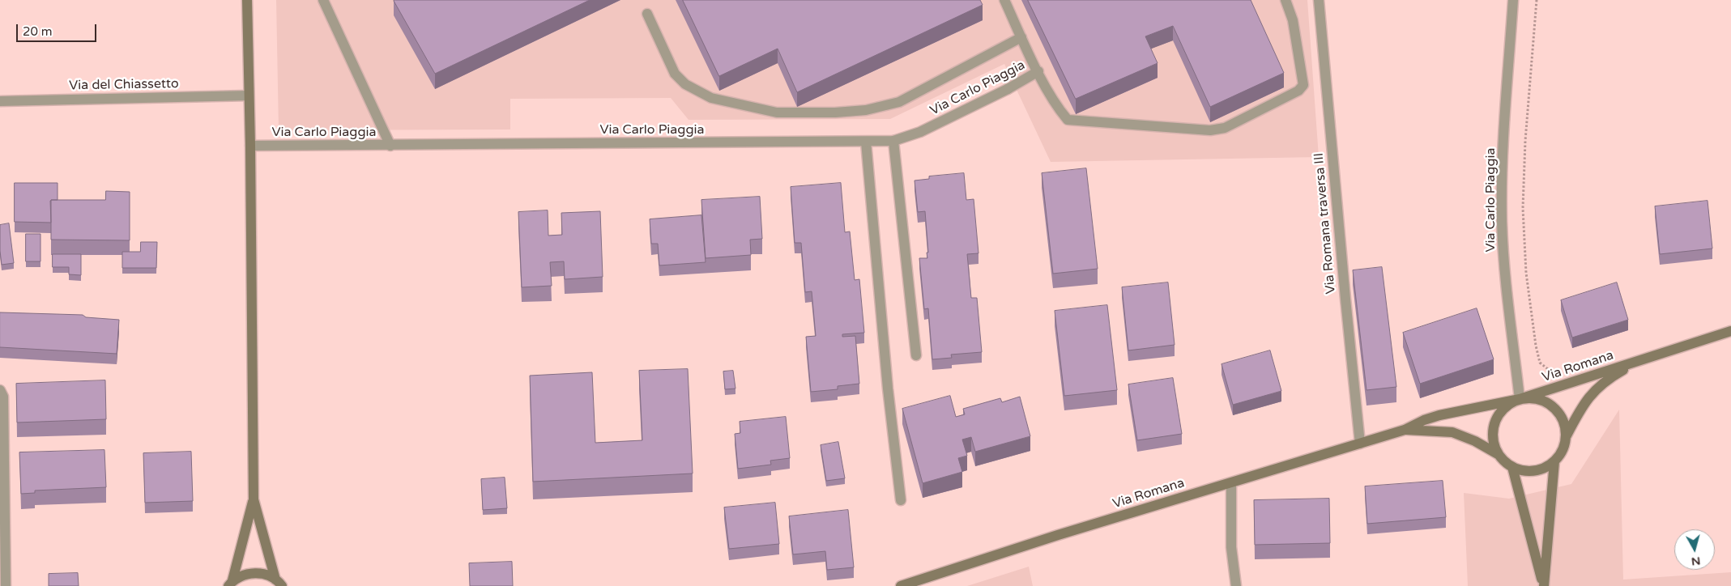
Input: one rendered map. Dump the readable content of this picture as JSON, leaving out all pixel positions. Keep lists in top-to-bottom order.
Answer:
{
  "streets": {
    "main road": ["Via Romana"],
    "street": ["Via del Chiassetto", "Via Carlo Piaggia", "Via Romana traversa III"]
  },
  "crossings": [
    ["Via Carlo Piaggia", "Via Romana"],
    ["Via Romana traversa III", "Via Romana"]
  ],
  "scale_bar": "20 m",
  "north": "bottom"
}
